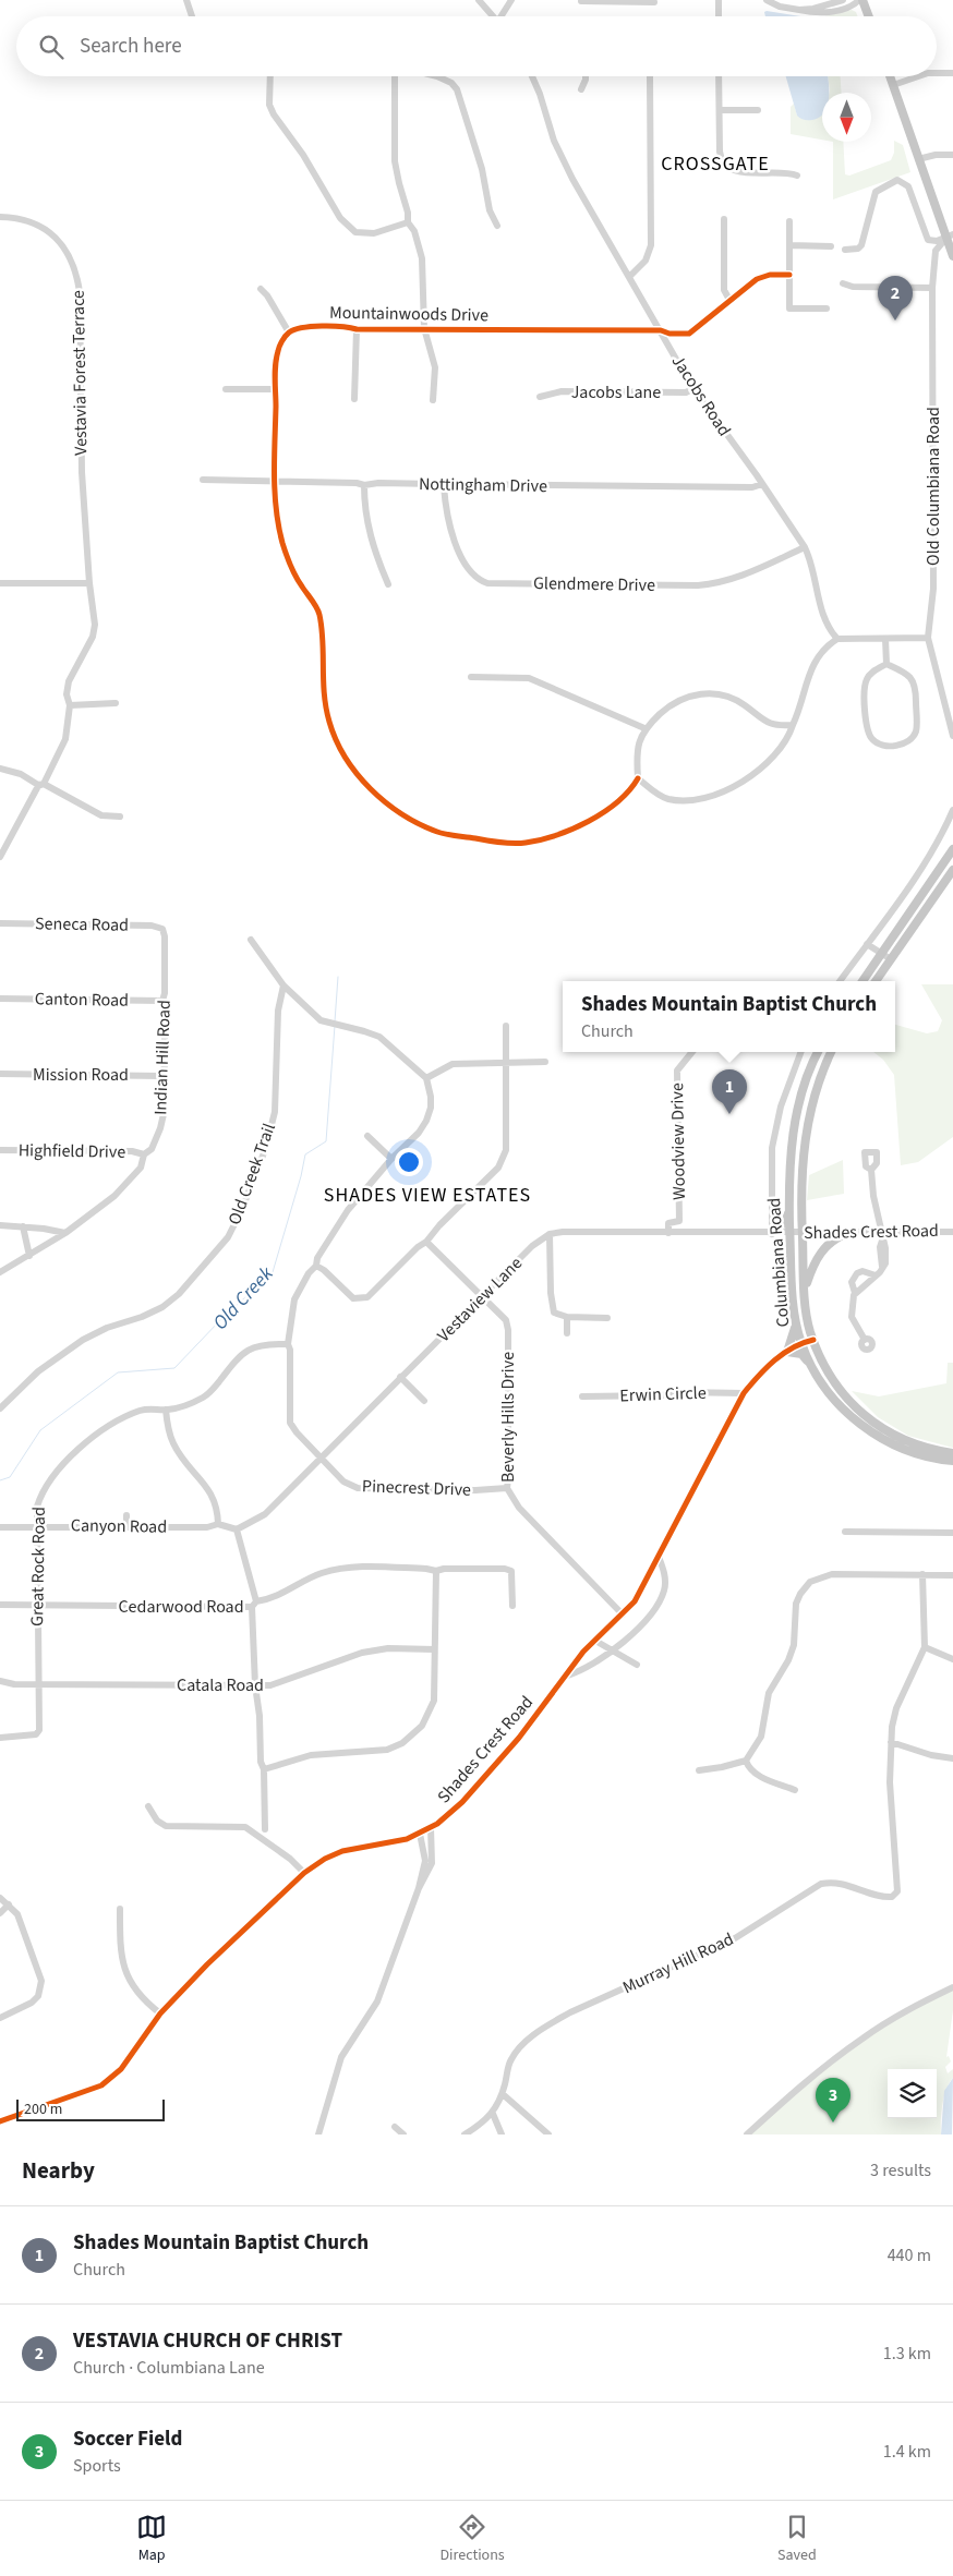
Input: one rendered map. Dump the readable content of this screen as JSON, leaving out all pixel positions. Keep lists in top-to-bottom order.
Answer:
{
  "streets": {
    "main road": ["Columbiana Road"],
    "street": [
      "Mountainwoods Drive",
      "Vestavia Forest Terrace",
      "Jacobs Lane",
      "Jacobs Road",
      "Nottingham Drive",
      "Old Columbiana Road",
      "Glendmere Drive",
      "Seneca Road",
      "Canton Road",
      "Indian Hill Road",
      "Mission Road",
      "Woodview Drive",
      "Highfield Drive",
      "Old Creek Trail",
      "Shades Crest Road",
      "Vestaview Lane",
      "Erwin Circle",
      "Beverly Hills Drive",
      "Pinecrest Drive",
      "Canyon Road",
      "Great Rock Road",
      "Cedarwood Road",
      "Catala Road",
      "Murray Hill Road"
    ]
  },
  "crossings": [
    ["Mountainwoods Drive", "Jacobs Road"],
    ["Jacobs Lane", "Jacobs Road"],
    ["Jacobs Road", "Nottingham Drive"],
    ["Jacobs Road", "Glendmere Drive"],
    ["Nottingham Drive", "Glendmere Drive"],
    ["Seneca Road", "Indian Hill Road"],
    ["Canton Road", "Indian Hill Road"],
    ["Indian Hill Road", "Mission Road"],
    ["Indian Hill Road", "Highfield Drive"],
    ["Shades Crest Road", "Columbiana Road"],
    ["Shades Crest Road", "Erwin Circle"],
    ["Shades Crest Road", "Beverly Hills Drive"],
    ["Vestaview Lane", "Beverly Hills Drive"],
    ["Vestaview Lane", "Pinecrest Drive"],
    ["Vestaview Lane", "Canyon Road"],
    ["Beverly Hills Drive", "Pinecrest Drive"],
    ["Pinecrest Drive", "Great Rock Road"],
    ["Canyon Road", "Great Rock Road"],
    ["Great Rock Road", "Cedarwood Road"],
    ["Great Rock Road", "Catala Road"]
  ],
  "districts": ["CROSSGATE", "SHADES VIEW ESTATES"],
  "water": ["Old Creek"],
  "scale_bar": "200 m",
  "north": "bottom",
  "page": {
    "search": "Search here",
    "pins": ["2", "1", "3"],
    "popup": ["Shades Mountain Baptist Church", "Church"],
    "scale": "200 m",
    "heading": ["Nearby", "3 results"],
    "list": [
      {
        "mark": "1",
        "name": "Shades Mountain Baptist Church",
        "note": "Church",
        "value": "440 m"
      },
      {
        "mark": "2",
        "name": "VESTAVIA CHURCH OF CHRIST",
        "note": "Church · Columbiana Lane",
        "value": "1.3 km"
      },
      {
        "mark": "3",
        "name": "Soccer Field",
        "note": "Sports",
        "value": "1.4 km"
      }
    ],
    "nav": ["Map", "Directions", "Saved"]
  }
}
